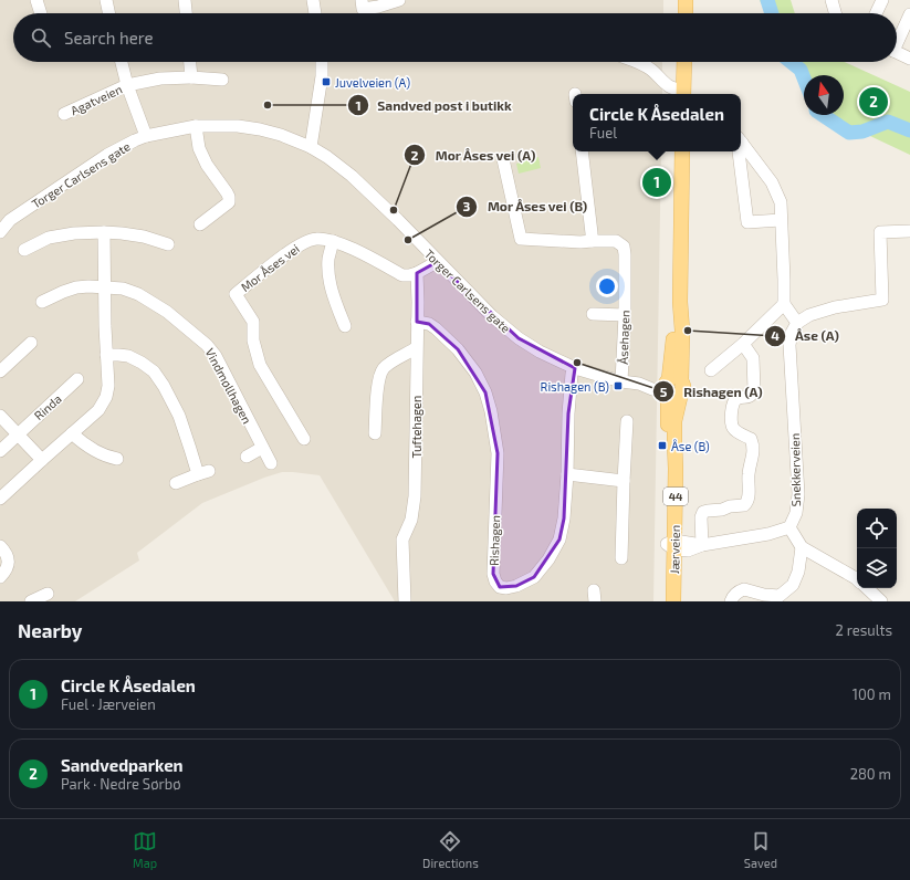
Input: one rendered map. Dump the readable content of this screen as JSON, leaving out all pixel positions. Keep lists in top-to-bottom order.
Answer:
{
  "streets": {
    "main road": ["44", "Jærveien"],
    "street": [
      "Agatveien",
      "Torger Carlsens gate",
      "Mor Åses vei",
      "Åsehagen",
      "Vindmøllhagen",
      "Rinda",
      "Tuftehagen",
      "Snekkerveien",
      "Rishagen"
    ]
  },
  "crossings": [
    ["Agatveien", "Torger Carlsens gate"],
    ["Torger Carlsens gate", "Åsehagen"],
    ["Torger Carlsens gate", "Rishagen"],
    ["Torger Carlsens gate", "Jærveien"],
    ["Mor Åses vei", "Tuftehagen"],
    ["Tuftehagen", "Rishagen"]
  ],
  "places": {
    "transit": ["Juvelveien (A)", "Rishagen (B)", "Åse (B)"],
    "other": [
      "Sandved post i butikk",
      "Mor Åses vei (A)",
      "Mor Åses vei (B)",
      "Åse (A)",
      "Rishagen (A)"
    ]
  },
  "north": "top",
  "page": {
    "search": "Search here",
    "pins": ["2", "1"],
    "popup": ["Circle K Åsedalen", "Fuel"],
    "heading": ["Nearby", "2 results"],
    "list": [
      {
        "mark": "1",
        "name": "Circle K Åsedalen",
        "note": "Fuel · Jærveien",
        "value": "100 m"
      },
      {
        "mark": "2",
        "name": "Sandvedparken",
        "note": "Park · Nedre Sørbø",
        "value": "280 m"
      }
    ],
    "nav": ["Map", "Directions", "Saved"]
  }
}
